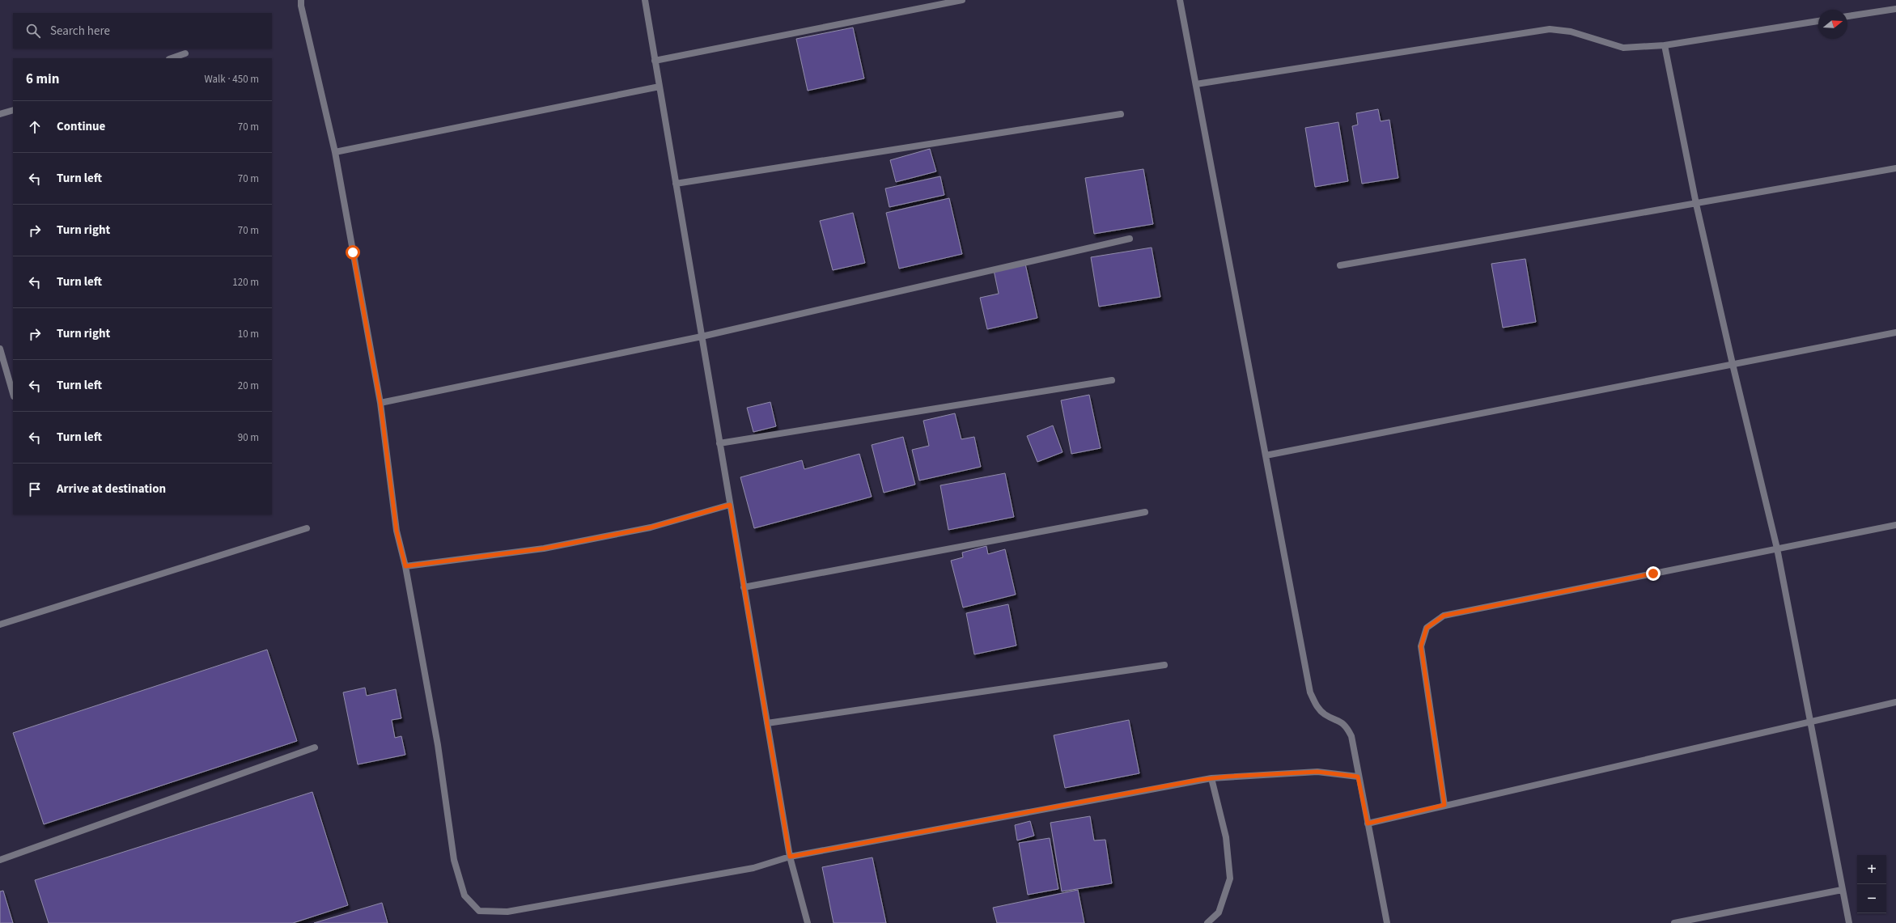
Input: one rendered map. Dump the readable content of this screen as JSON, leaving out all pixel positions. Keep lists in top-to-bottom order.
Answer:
{
  "north": "right",
  "page": {
    "search": "Search here",
    "heading": ["6 min", "Walk · 450 m"],
    "list": [
      ["Continue", "70 m"],
      ["Turn left", "70 m"],
      ["Turn right", "70 m"],
      ["Turn left", "120 m"],
      ["Turn right", "10 m"],
      ["Turn left", "20 m"],
      ["Turn left", "90 m"],
      "Arrive at destination"
    ],
    "map_buttons": ["+", "−"]
  }
}
